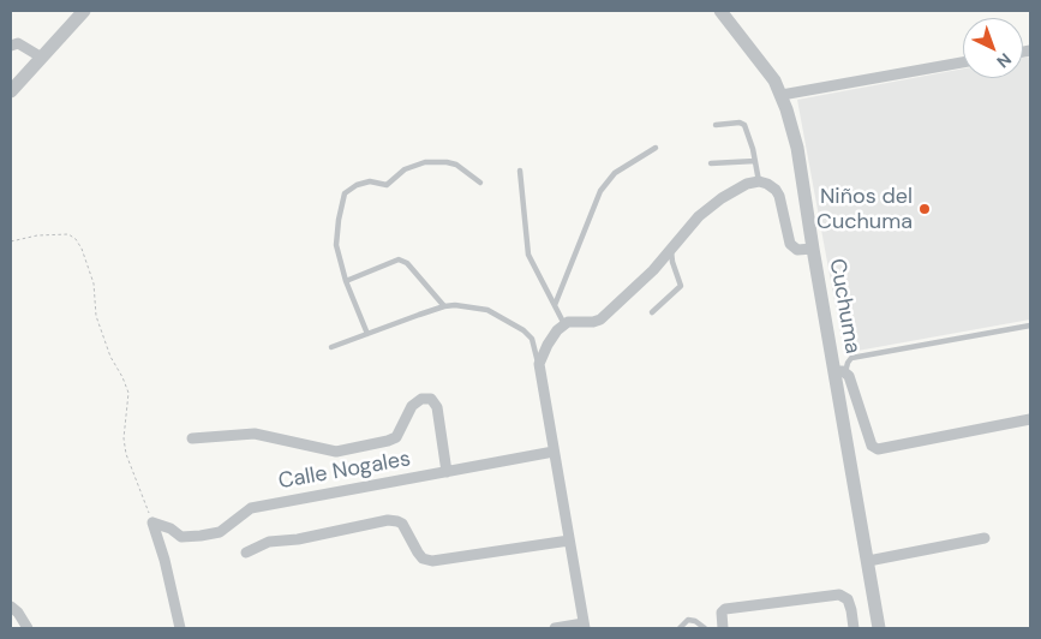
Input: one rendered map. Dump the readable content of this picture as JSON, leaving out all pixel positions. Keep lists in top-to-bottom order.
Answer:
{
  "streets": {
    "street": ["Cuchuma", "Calle Nogales"]
  },
  "places": ["Niños del Cuchuma"],
  "north": "bottom right"
}
